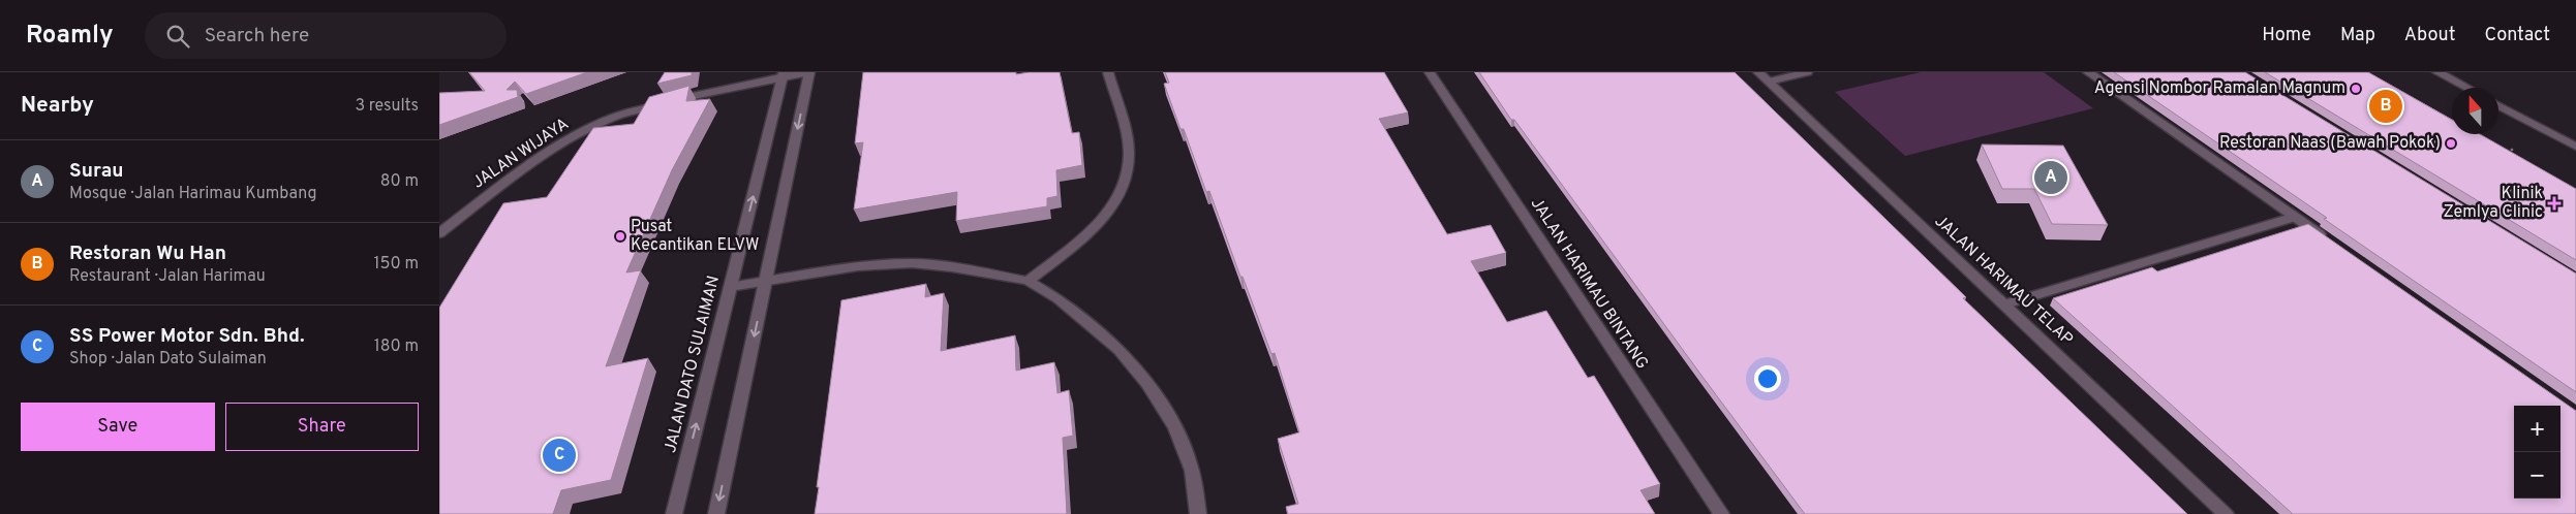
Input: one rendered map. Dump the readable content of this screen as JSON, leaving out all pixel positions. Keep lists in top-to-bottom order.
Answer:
{
  "streets": {
    "street": [
      "JALAN WIJAYA",
      "JALAN HARIMAU TELAP",
      "JALAN HARIMAU BINTANG",
      "JALAN DATO SULAIMAN"
    ]
  },
  "crossings": [
    ["JALAN WIJAYA", "JALAN DATO SULAIMAN"]
  ],
  "places": {
    "other": ["Agensi Nombor Ramalan Magnum", "Restoran Naas (Bawah Pokok)", "Pusat Kecantikan ELVW"],
    "health": ["Klinik Zemlya Clinic"]
  },
  "north": "top",
  "page": {
    "header": "Roamly",
    "search": "Search here",
    "nav": [
      "Home",
      "Map",
      "About",
      "Contact"
    ],
    "heading": ["Nearby", "3 results"],
    "pins": ["B", "A", "C"],
    "list": [
      {
        "mark": "A",
        "name": "Surau",
        "note": "Mosque · Jalan Harimau Kumbang",
        "value": "80 m"
      },
      {
        "mark": "B",
        "name": "Restoran Wu Han",
        "note": "Restaurant · Jalan Harimau",
        "value": "150 m"
      },
      {
        "mark": "C",
        "name": "SS Power Motor Sdn. Bhd.",
        "note": "Shop · Jalan Dato Sulaiman",
        "value": "180 m"
      }
    ],
    "buttons": ["Save", "Share"],
    "map_buttons": ["+", "−"]
  }
}
